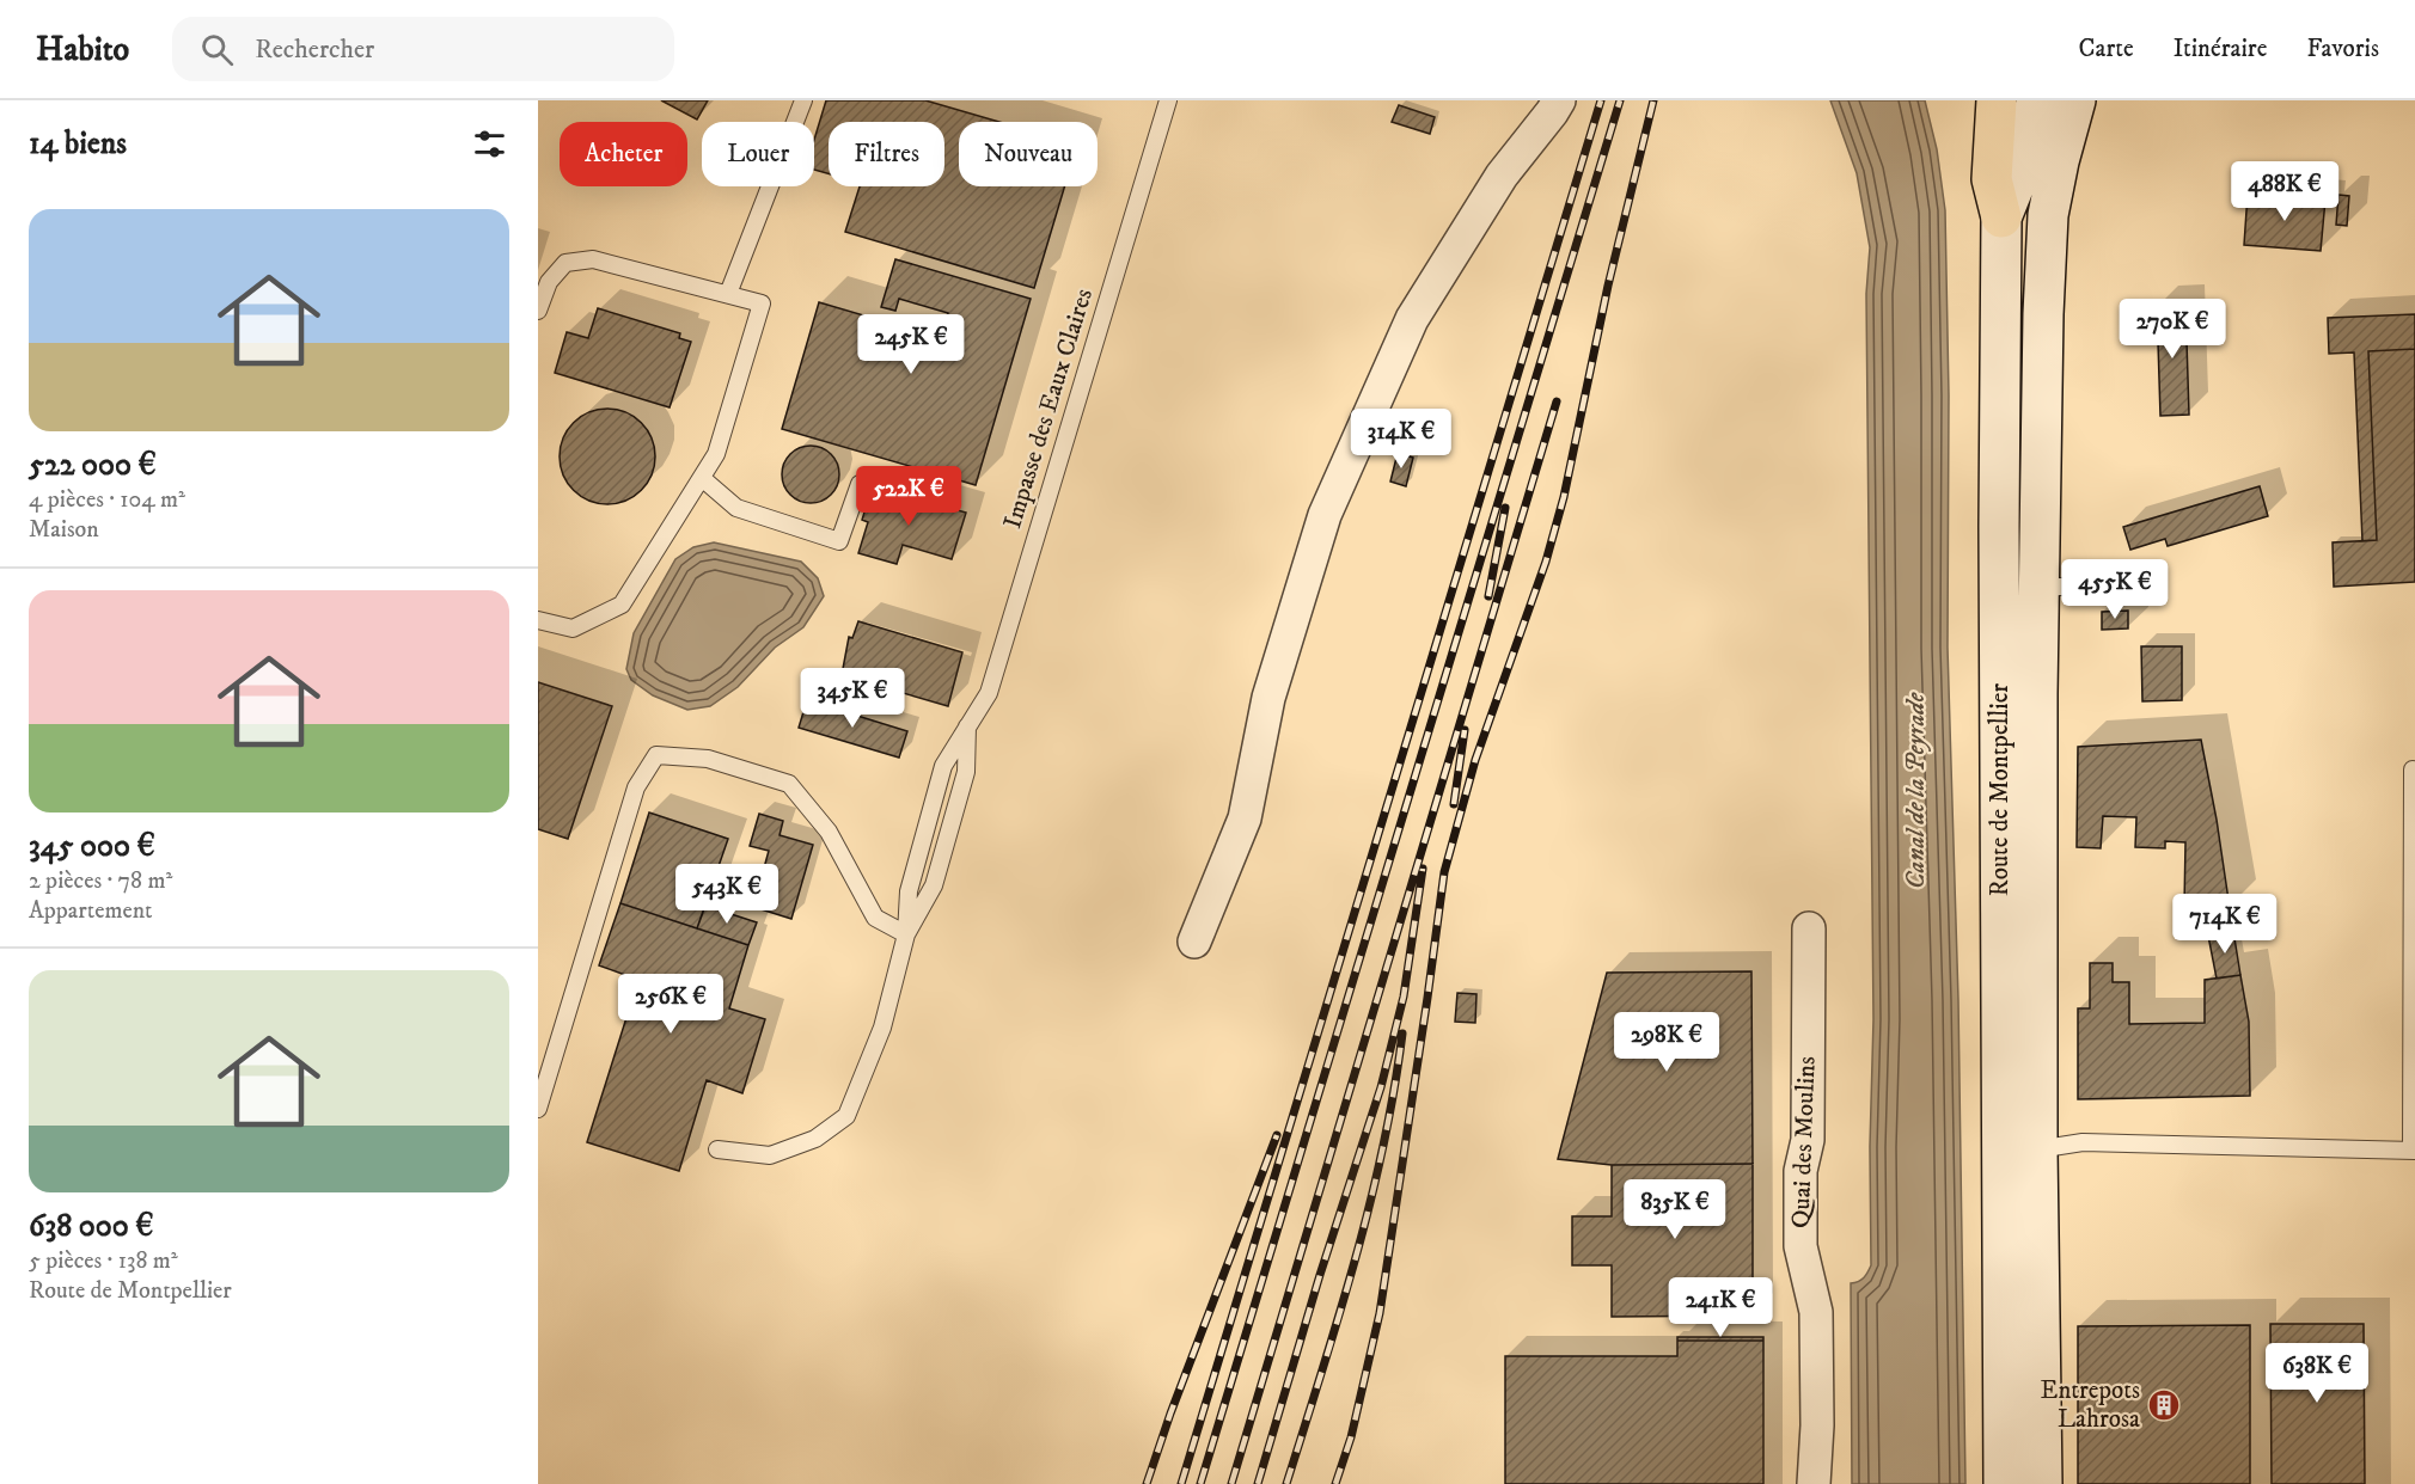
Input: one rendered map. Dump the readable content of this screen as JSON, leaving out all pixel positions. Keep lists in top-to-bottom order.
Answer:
{
  "streets": {
    "main road": ["Route de Montpellier"],
    "street": ["Quai des Moulins"],
    "lane": ["Impasse des Eaux Claires"]
  },
  "water": ["Canal de la Peyrade"],
  "places": {
    "building": ["Entrepots Lahrosa"]
  },
  "page": {
    "header": "Habito",
    "search": "Rechercher",
    "nav": ["Carte", "Itinéraire", "Favoris"],
    "heading": "14 biens",
    "chip": [
      "Acheter",
      "Louer",
      "Filtres",
      "Nouveau"
    ],
    "price": [
      "488K €",
      "270K €",
      "245K €",
      "314K €",
      "522K €",
      "455K €",
      "345K €",
      "543K €",
      "714K €",
      "256K €",
      "298K €",
      "835K €",
      "241K €",
      "638K €"
    ],
    "list": [
      {
        "name": "522 000 €",
        "note": "4 pièces · 104 m² · Maison"
      },
      {
        "name": "345 000 €",
        "note": "2 pièces · 78 m² · Appartement"
      },
      {
        "name": "638 000 €",
        "note": "5 pièces · 138 m² · Route de Montpellier"
      }
    ]
  }
}
